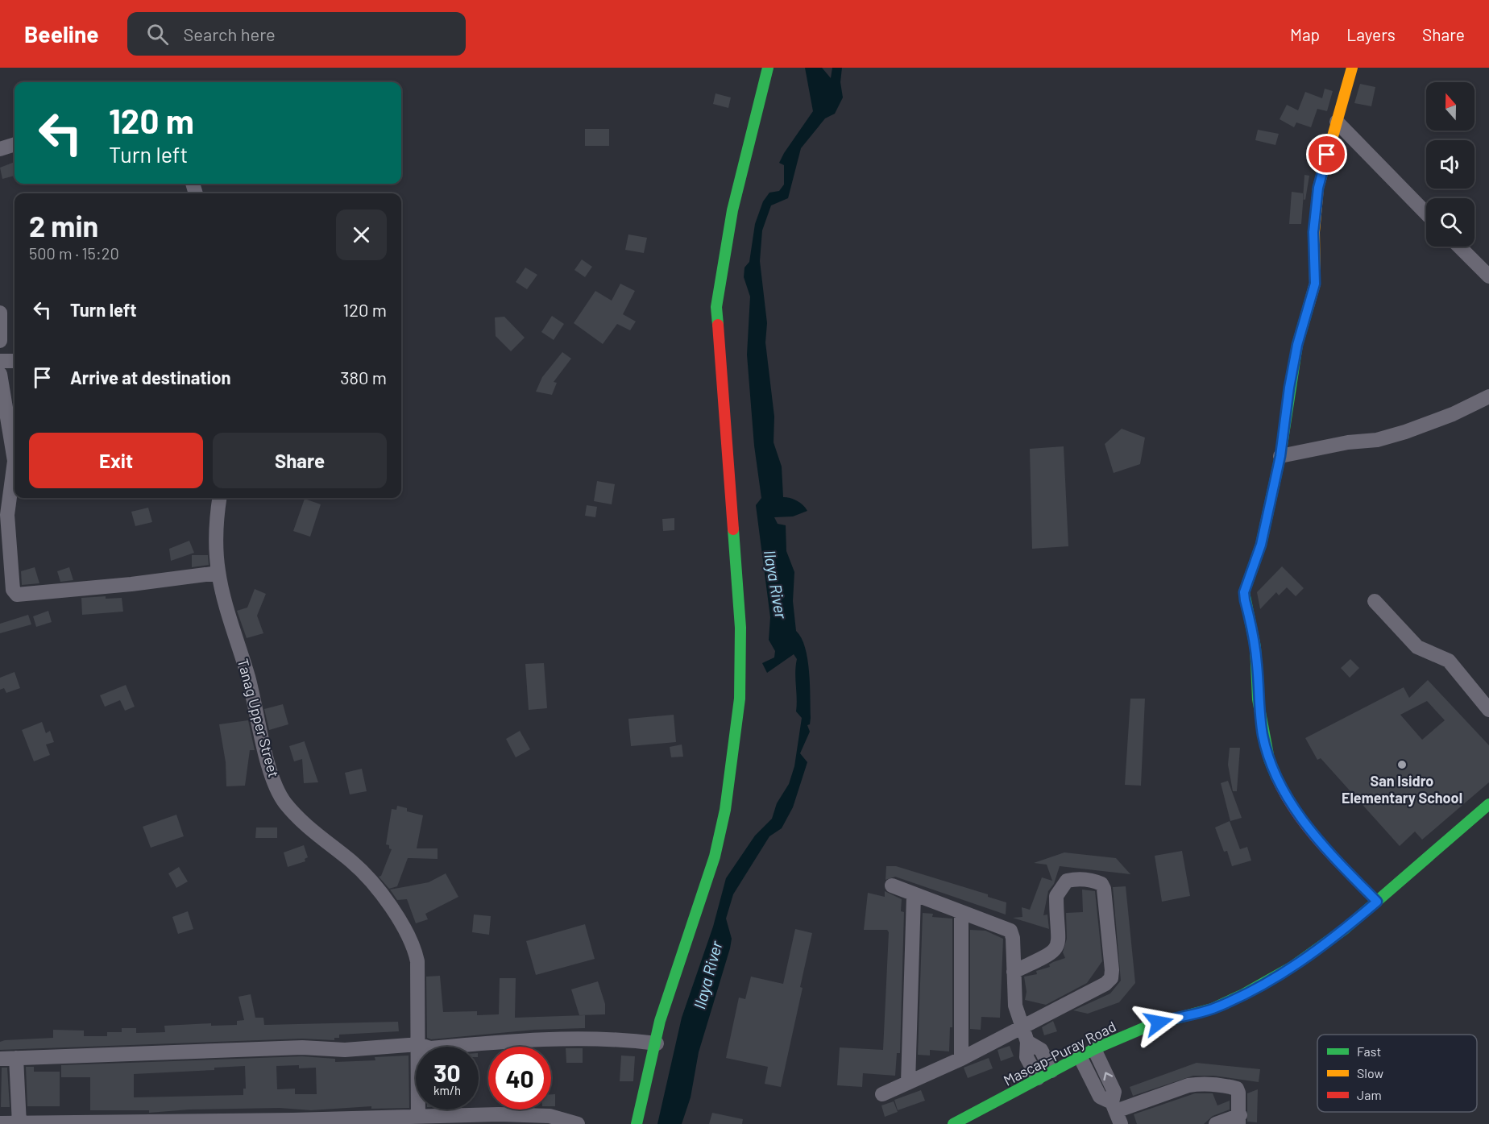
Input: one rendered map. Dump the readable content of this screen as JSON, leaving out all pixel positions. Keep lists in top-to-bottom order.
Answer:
{
  "streets": {
    "street": ["Tanag Upper Street", "Mascap-Puray Road"]
  },
  "water": ["Ilaya River"],
  "places": ["San Isidro Elementary School"],
  "legend": ["Fast", "Slow", "Jam"],
  "north": "top",
  "page": {
    "header": "Beeline",
    "search": "Search here",
    "nav": ["Map", "Layers", "Share"],
    "turn": ["120 m", "Turn left"],
    "heading": ["2 min", "500 m · 15:20"],
    "list": [
      {
        "name": "Turn left",
        "value": "120 m"
      },
      {
        "name": "Arrive at destination",
        "value": "380 m"
      }
    ],
    "buttons": ["Exit", "Share"],
    "speed": "30 km/h",
    "limit": "40"
  }
}
